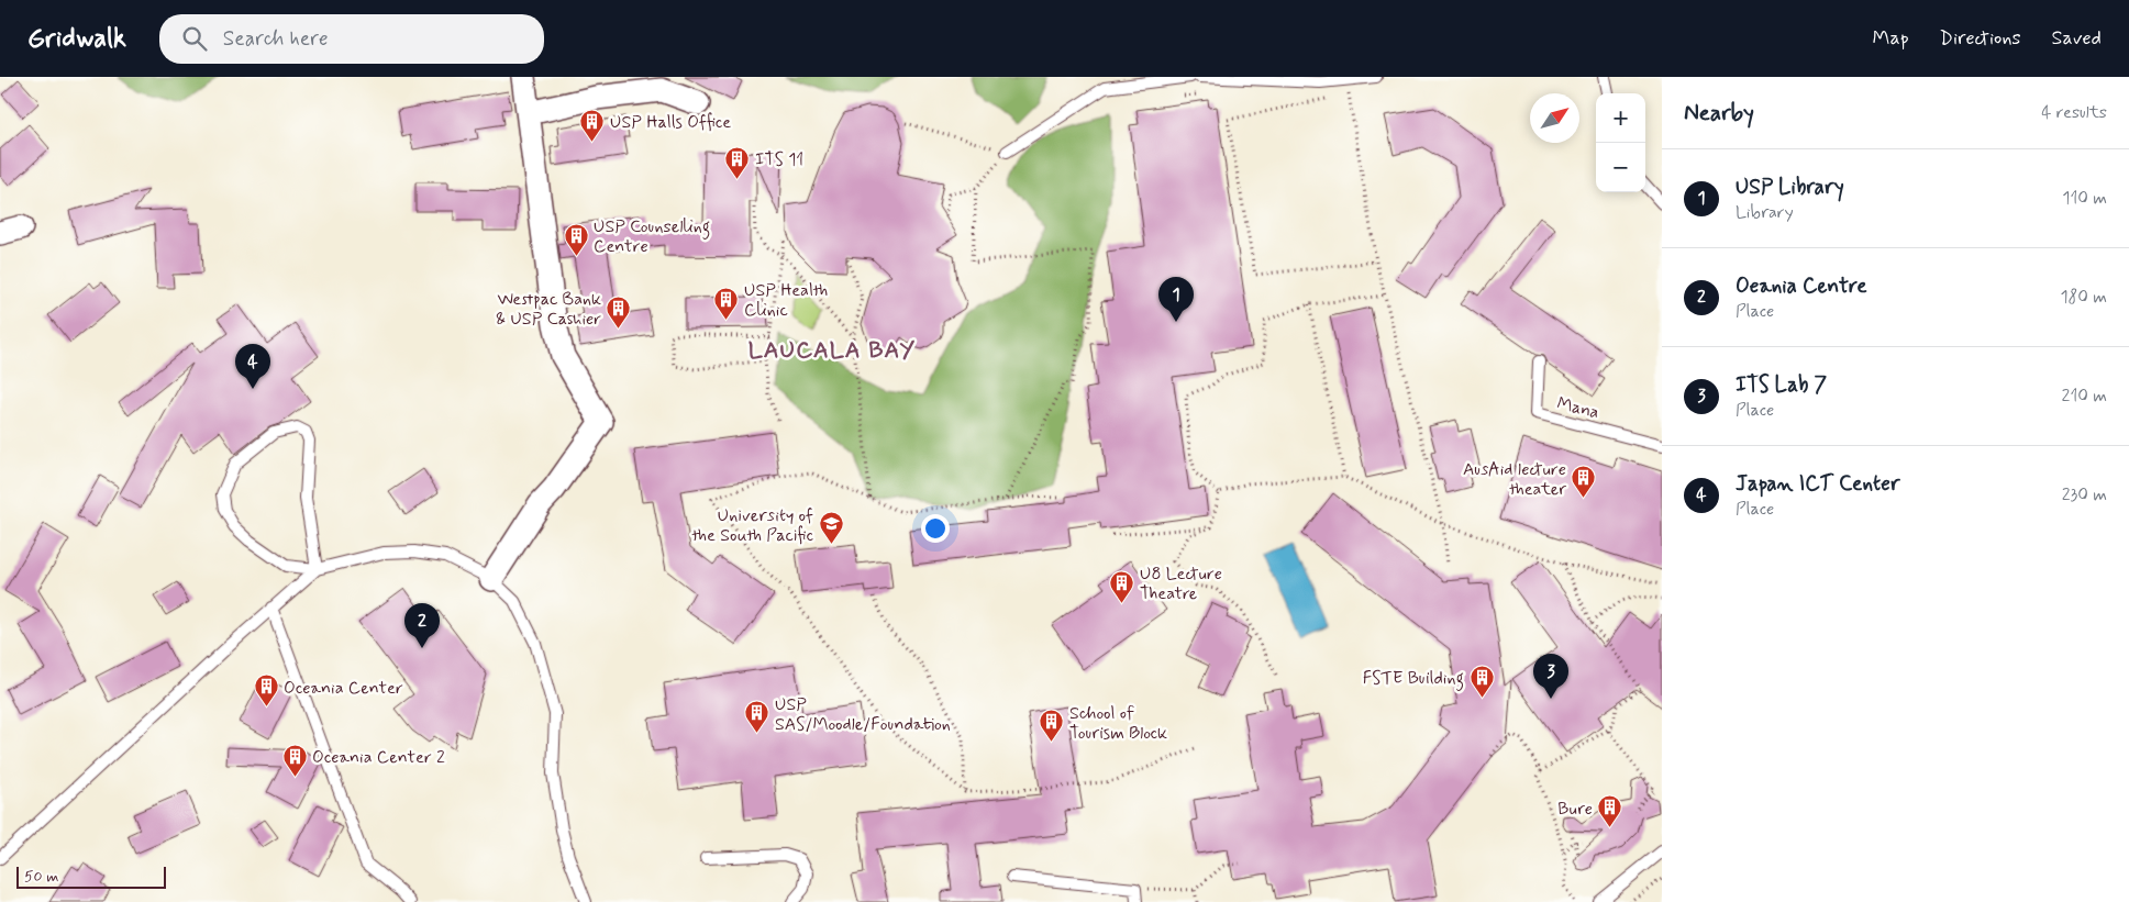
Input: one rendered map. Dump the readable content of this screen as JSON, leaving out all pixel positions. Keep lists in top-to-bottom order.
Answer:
{
  "streets": {
    "lane": ["Mana"]
  },
  "districts": ["LAUCALA BAY"],
  "places": {
    "building": [
      "USP Halls Office",
      "ITS 11",
      "USP Counselling Centre",
      "USP Health Clinic",
      "Westpac Bank & USP Cashier",
      "AusAid lecture theater",
      "U8 Lecture Theatre",
      "FSTE Building",
      "Oceania Center",
      "USP SAS/Moodle/Foundation",
      "School of Tourism Block",
      "Oceania Center 2",
      "Bure"
    ],
    "school or university": ["University of the South Pacific"]
  },
  "scale_bar": "50 m",
  "north": "top right",
  "page": {
    "header": "Gridwalk",
    "search": "Search here",
    "nav": ["Map", "Directions", "Saved"],
    "heading": ["Nearby", "4 results"],
    "map_buttons": ["+", "−"],
    "list": [
      {
        "mark": "1",
        "name": "USP Library",
        "note": "Library",
        "value": "110 m"
      },
      {
        "mark": "2",
        "name": "Oeania Centre",
        "note": "Place",
        "value": "180 m"
      },
      {
        "mark": "3",
        "name": "ITS Lab 7",
        "note": "Place",
        "value": "210 m"
      },
      {
        "mark": "4",
        "name": "Japan ICT Center",
        "note": "Place",
        "value": "230 m"
      }
    ],
    "pins": [
      "1",
      "4",
      "2",
      "3"
    ],
    "scale": "50 m"
  }
}
